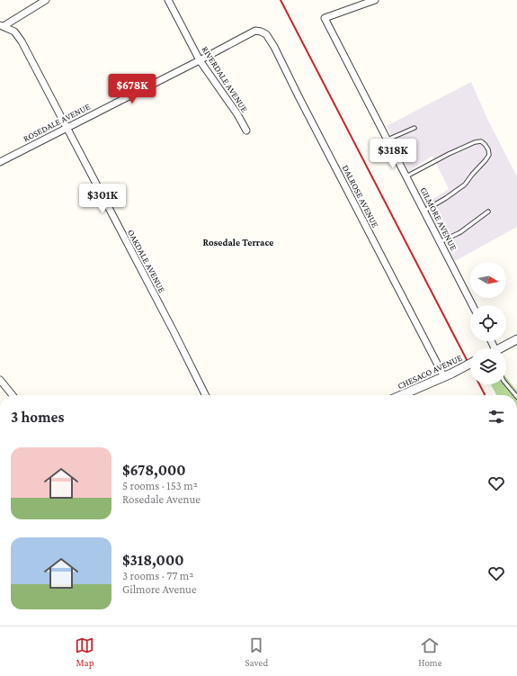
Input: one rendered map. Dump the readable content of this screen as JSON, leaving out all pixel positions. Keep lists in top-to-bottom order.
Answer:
{
  "streets": {
    "street": [
      "RIVERDALE AVENUE",
      "ROSEDALE AVENUE",
      "DALROSE AVENUE",
      "GILMORE AVENUE",
      "OAKDALE AVENUE",
      "CHESACO AVENUE"
    ]
  },
  "crossings": [
    ["RIVERDALE AVENUE", "ROSEDALE AVENUE"],
    ["ROSEDALE AVENUE", "DALROSE AVENUE"],
    ["ROSEDALE AVENUE", "OAKDALE AVENUE"],
    ["DALROSE AVENUE", "CHESACO AVENUE"]
  ],
  "districts": ["Rosedale Terrace"],
  "north": "right",
  "page": {
    "price": ["$678K", "$318K", "$301K"],
    "heading": "3 homes",
    "list": [
      {
        "name": "$678,000",
        "note": "5 rooms · 153 m² · Rosedale Avenue"
      },
      {
        "name": "$318,000",
        "note": "3 rooms · 77 m² · Gilmore Avenue"
      }
    ],
    "tabs": ["Map", "Saved", "Home"]
  }
}
